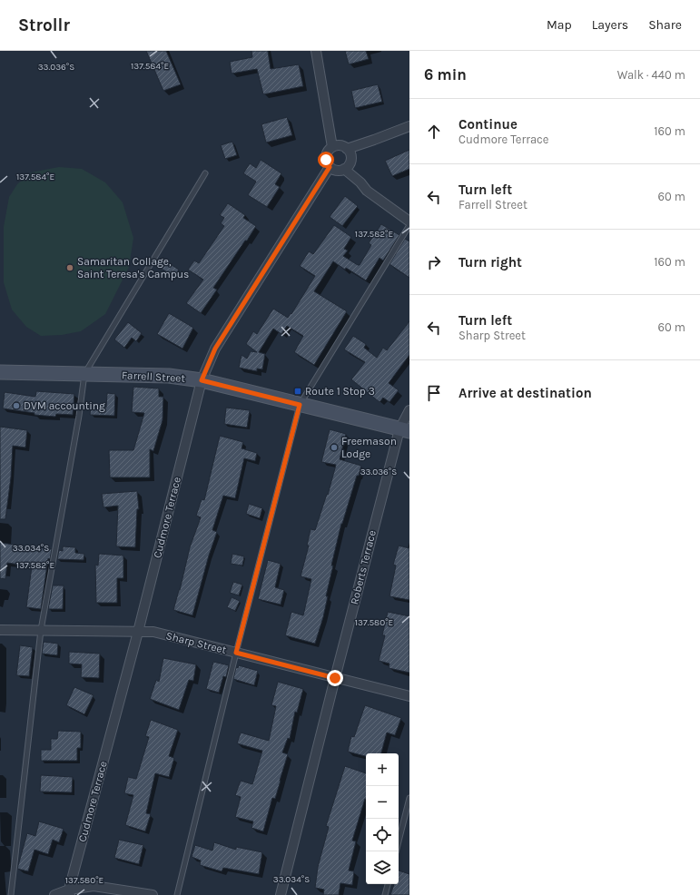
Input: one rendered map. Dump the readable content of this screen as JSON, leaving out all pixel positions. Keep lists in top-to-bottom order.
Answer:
{
  "streets": {
    "main road": ["Farrell Street"],
    "street": ["Cudmore Terrace", "Roberts Terrace", "Sharp Street"]
  },
  "crossings": [
    ["Farrell Street", "Cudmore Terrace"],
    ["Farrell Street", "Roberts Terrace"],
    ["Cudmore Terrace", "Sharp Street"],
    ["Roberts Terrace", "Sharp Street"]
  ],
  "places": {
    "other": ["Samaritan Collage, Saint Teresa's Campus", "DVM accounting", "Freemason Lodge"],
    "transit": ["Route 1 Stop 3"]
  },
  "page": {
    "header": "Strollr",
    "nav": ["Map", "Layers", "Share"],
    "heading": ["6 min", "Walk · 440 m"],
    "list": [
      ["Continue", "Cudmore Terrace", "160 m"],
      ["Turn left", "Farrell Street", "60 m"],
      ["Turn right", "160 m"],
      ["Turn left", "Sharp Street", "60 m"],
      "Arrive at destination"
    ],
    "map_buttons": ["+", "−"]
  },
  "coordinates": [
    "137.584°E",
    "33.036°S",
    "137.582°E",
    "33.034°S",
    "137.580°E"
  ]
}
